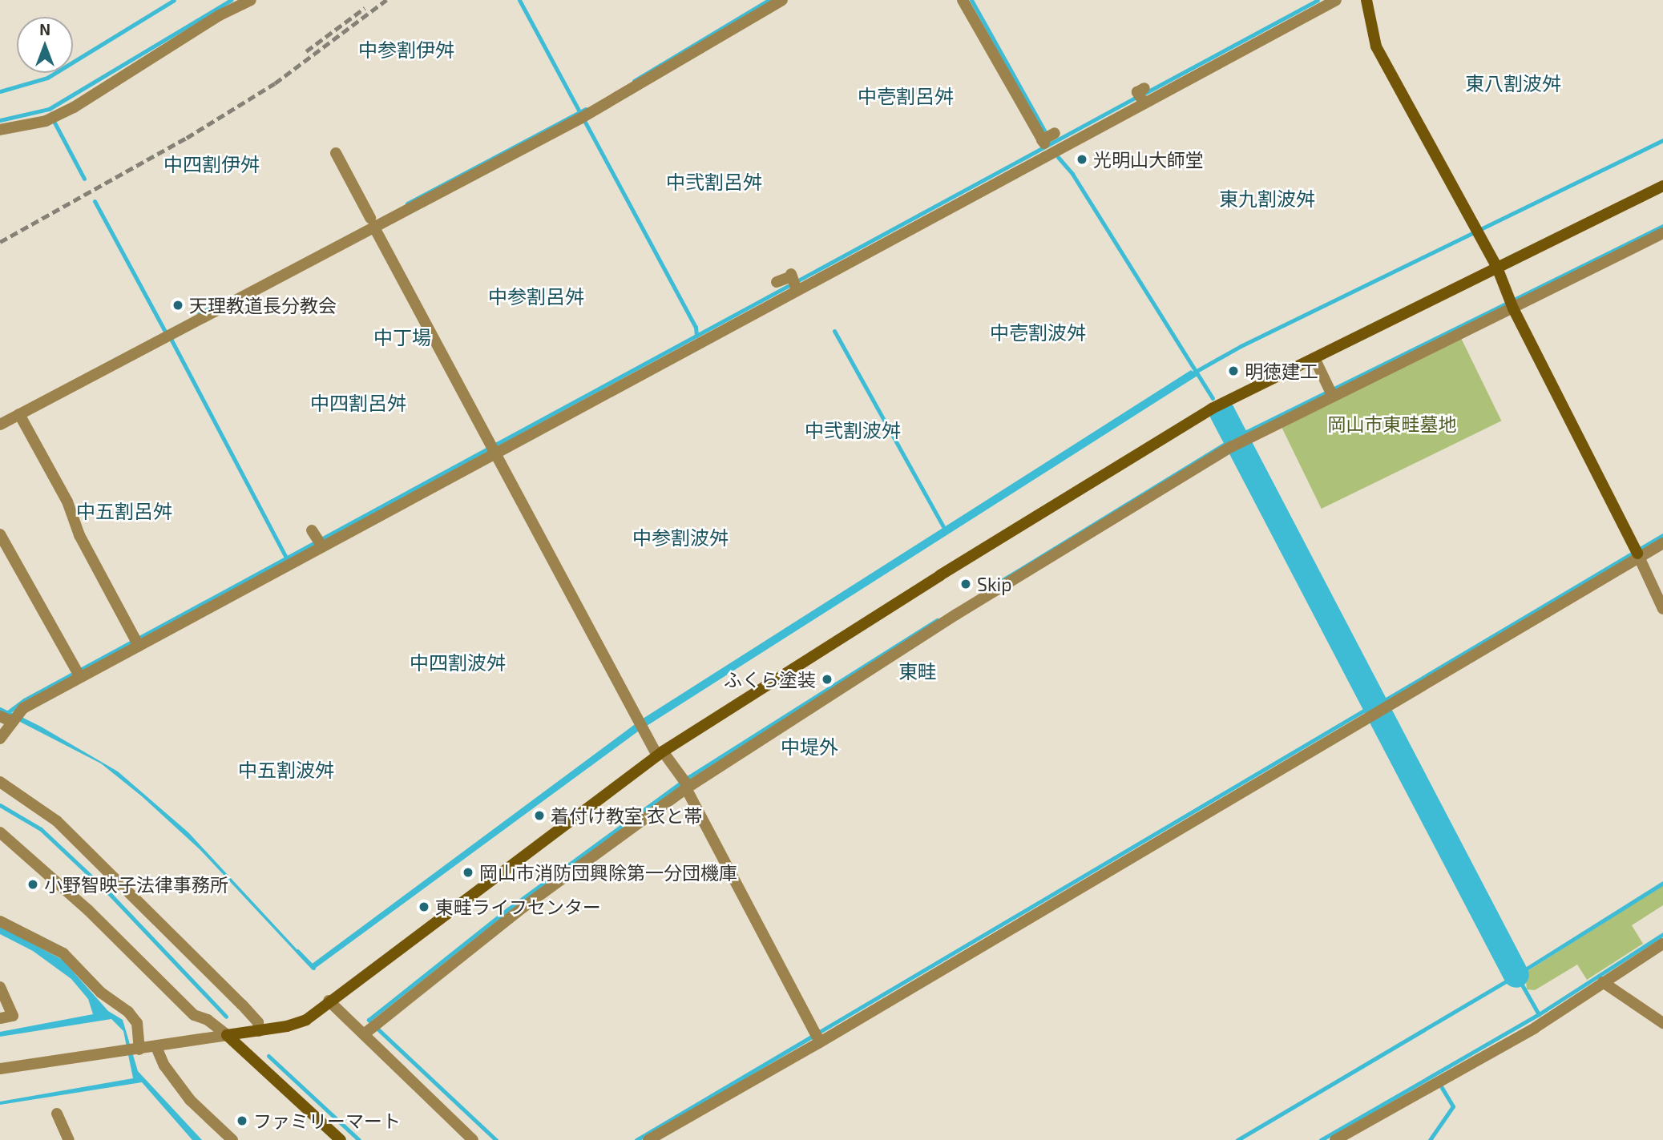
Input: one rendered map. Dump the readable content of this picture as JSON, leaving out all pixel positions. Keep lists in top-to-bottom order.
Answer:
{
  "districts": [
    "中参割伊舛",
    "東八割波舛",
    "中壱割呂舛",
    "中四割伊舛",
    "中弐割呂舛",
    "東九割波舛",
    "中参割呂舛",
    "中壱割波舛",
    "中丁場",
    "中四割呂舛",
    "中弐割波舛",
    "中五割呂舛",
    "中参割波舛",
    "中四割波舛",
    "東畦",
    "中堤外",
    "中五割波舛"
  ],
  "parks": ["岡山市東畦墓地"],
  "places": [
    "光明山大師堂",
    "天理教道長分教会",
    "明徳建工",
    "Skip",
    "ふくら塗装",
    "着付け教室 衣と帯",
    "岡山市消防団興除第一分団機庫",
    "小野智映子法律事務所",
    "東畦ライフセンター",
    "ファミリーマート"
  ],
  "north": "top"
}
